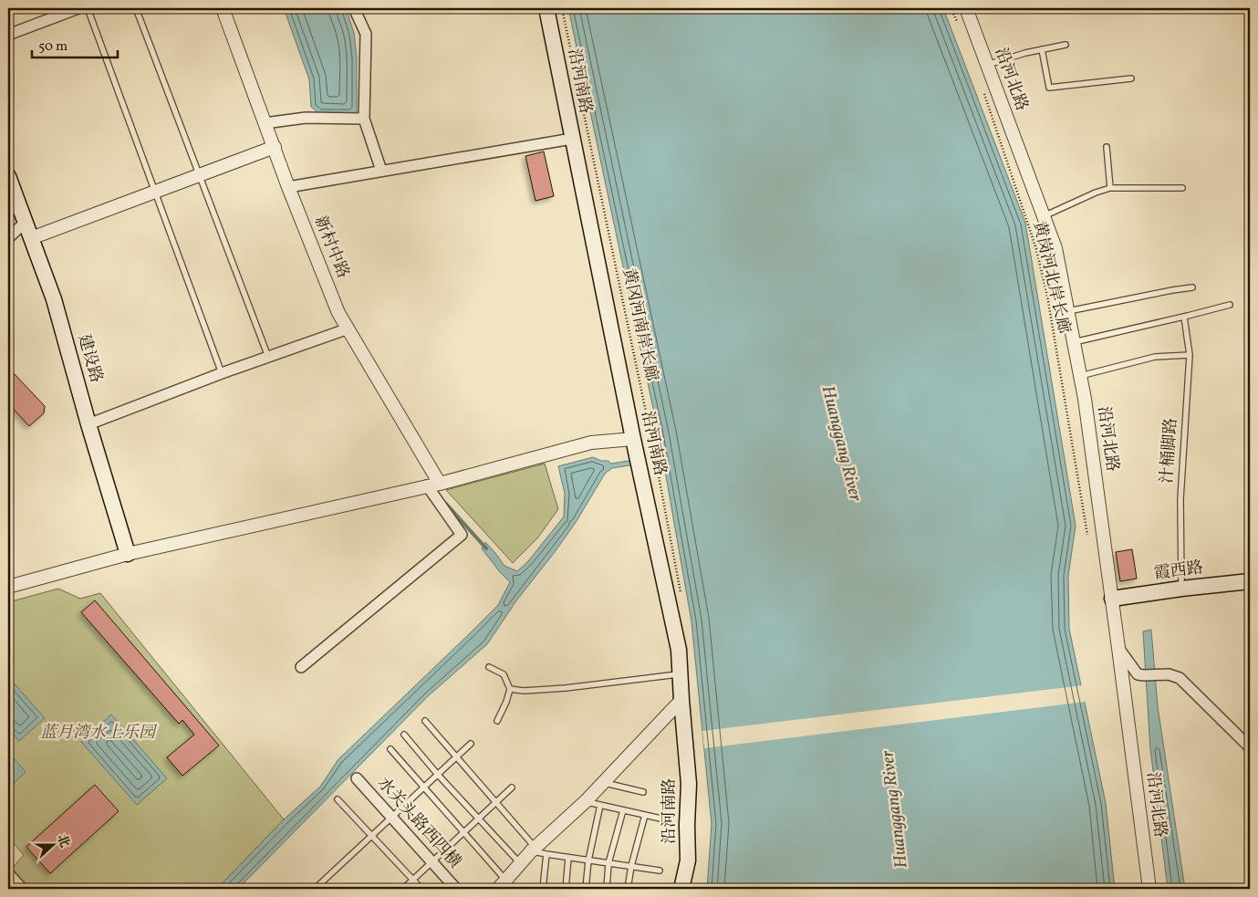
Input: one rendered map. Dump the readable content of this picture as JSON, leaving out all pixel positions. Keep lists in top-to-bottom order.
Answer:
{
  "streets": {
    "main road": ["沿河南路", "建设路", "霞西路"],
    "street": ["沿河北路", "新村中路", "水关头路西四横"],
    "lane": ["汁桶脚路"],
    "path": ["黄岗河北岸长廊", "黄冈河南岸长廊"]
  },
  "crossings": [
    ["沿河北路", "霞西路"],
    ["汁桶脚路", "霞西路"]
  ],
  "water": ["Huanggang River"],
  "parks": ["蓝月湾水上乐园"],
  "scale_bar": "50 m",
  "north": "right"
}
